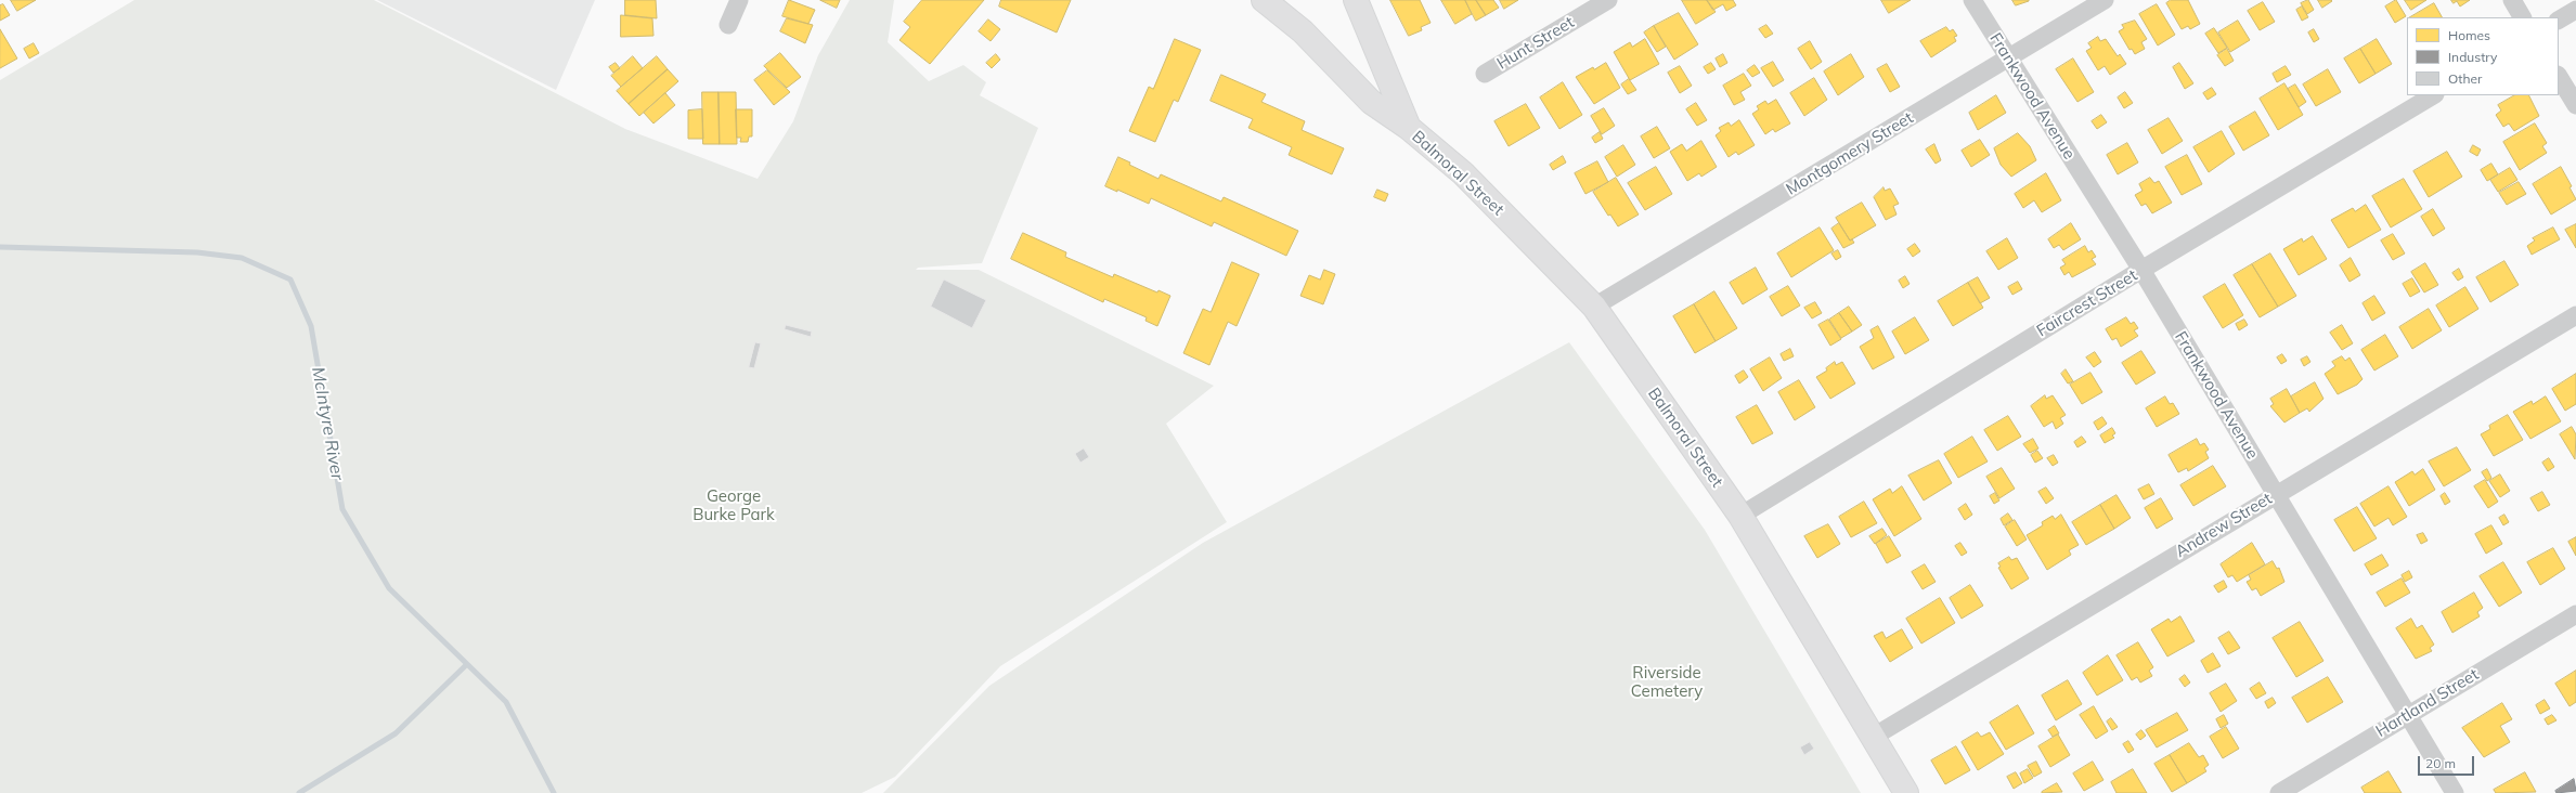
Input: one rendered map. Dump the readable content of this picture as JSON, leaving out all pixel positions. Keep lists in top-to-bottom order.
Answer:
{
  "streets": {
    "main road": ["Balmoral Street"],
    "street": [
      "Hunt Street",
      "Frankwood Avenue",
      "Montgomery Street",
      "Faircrest Street",
      "Andrew Street",
      "Hartland Street"
    ]
  },
  "crossings": [
    ["Frankwood Avenue", "Montgomery Street"],
    ["Frankwood Avenue", "Faircrest Street"],
    ["Frankwood Avenue", "Andrew Street"],
    ["Frankwood Avenue", "Hartland Street"],
    ["Montgomery Street", "Balmoral Street"],
    ["Balmoral Street", "Faircrest Street"],
    ["Balmoral Street", "Andrew Street"]
  ],
  "water": ["McIntyre River"],
  "parks": ["George Burke Park", "Riverside Cemetery"],
  "legend": ["Homes", "Industry", "Other"],
  "scale_bar": "20 m"
}
